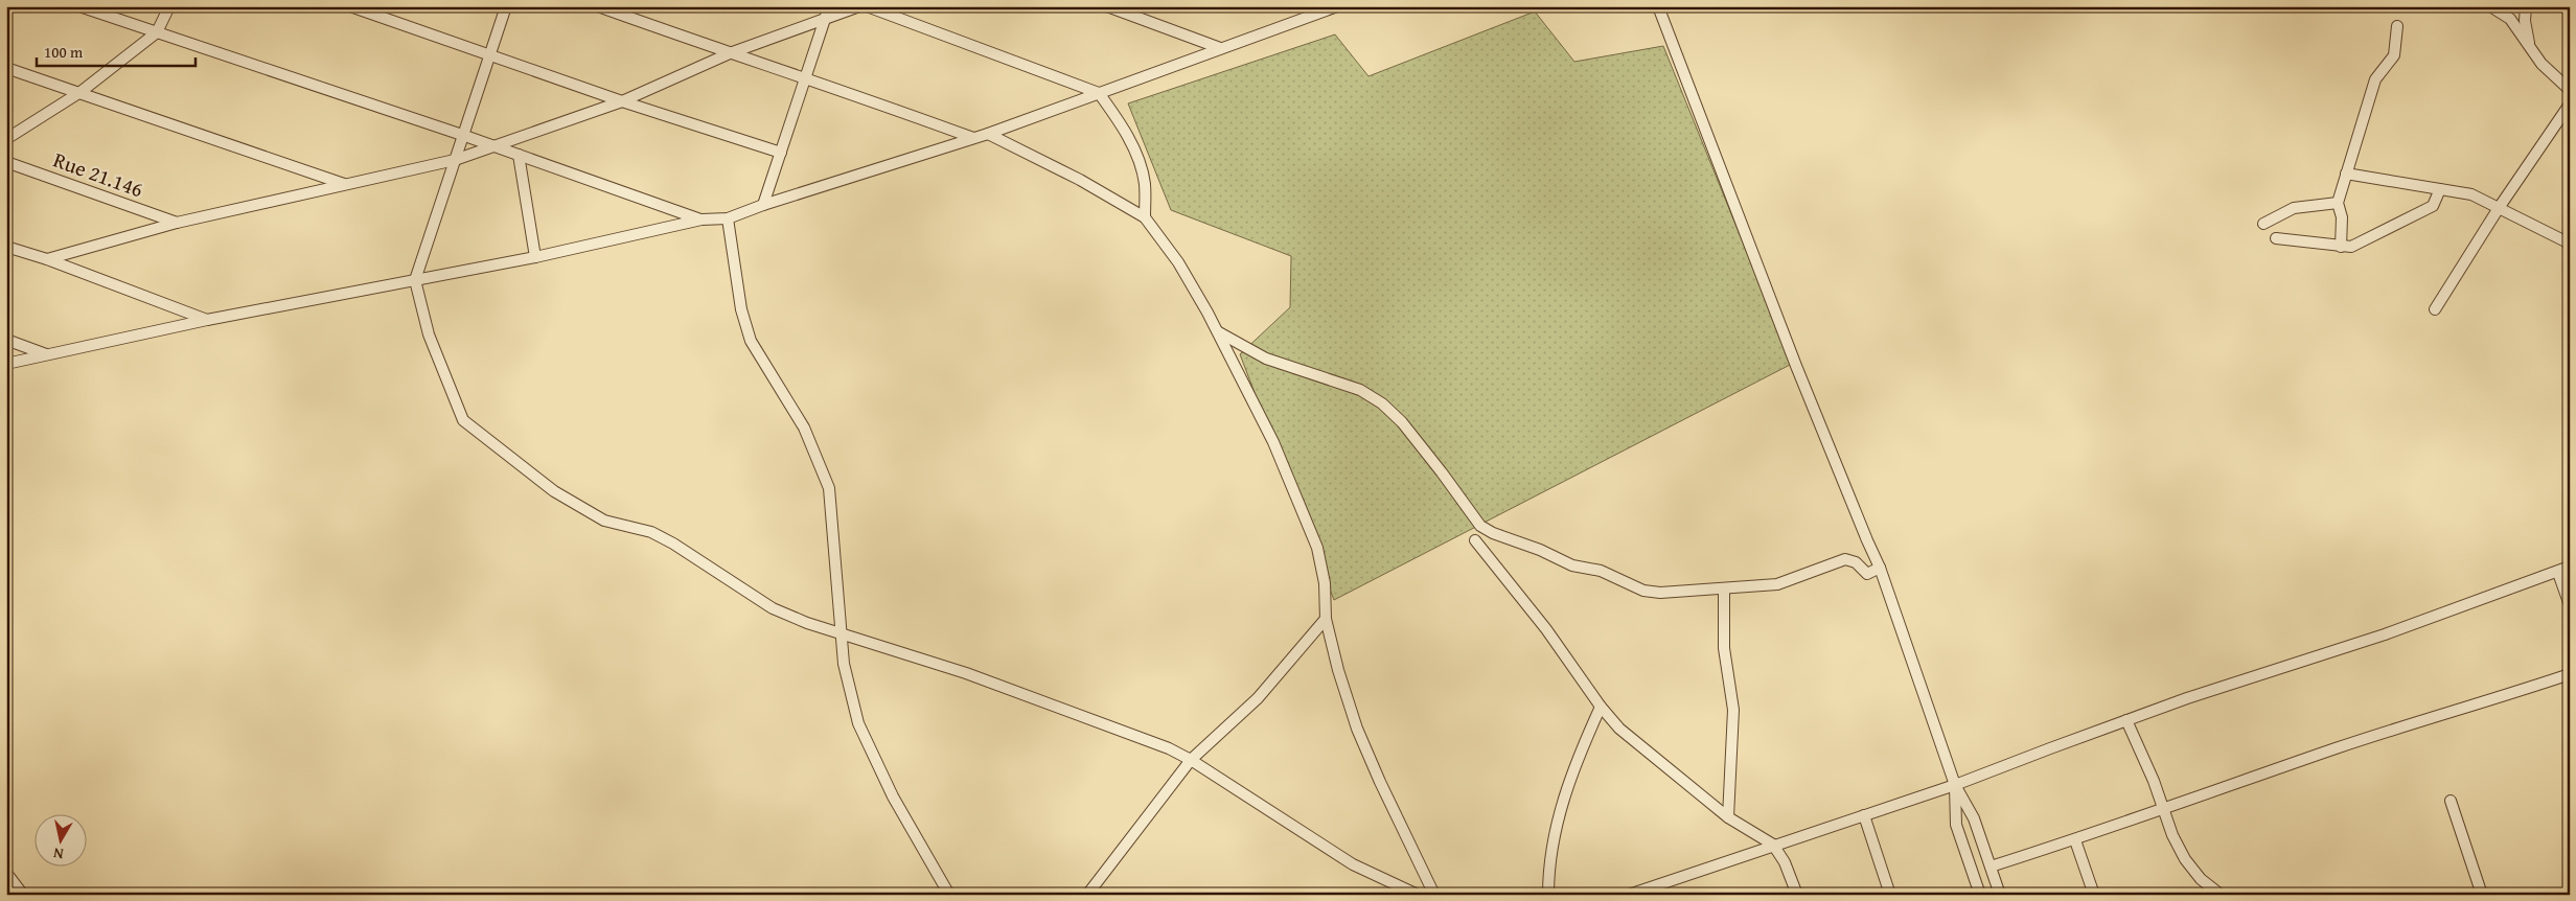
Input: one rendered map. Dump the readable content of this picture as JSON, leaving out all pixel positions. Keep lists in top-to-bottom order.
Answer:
{
  "streets": {
    "street": ["Rue 21.146"]
  },
  "scale_bar": "100 m",
  "north": "bottom"
}
